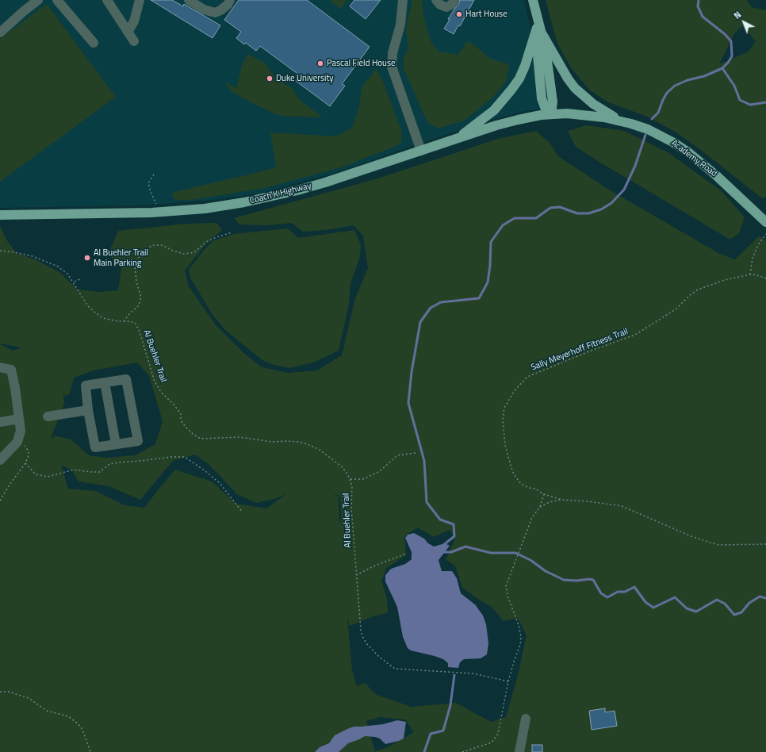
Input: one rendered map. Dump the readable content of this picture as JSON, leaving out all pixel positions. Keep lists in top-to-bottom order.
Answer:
{
  "streets": {
    "main road": ["Academy Road", "Coach K Highway"],
    "path": ["Sally Meyerhoff Fitness Trail", "Al Buehler Trail"]
  },
  "crossings": [
    ["Academy Road", "Coach K Highway"]
  ],
  "places": [
    "Hart House",
    "Pascal Field House",
    "Duke University",
    "Al Buehler Trail Main Parking"
  ],
  "north": "top left"
}
